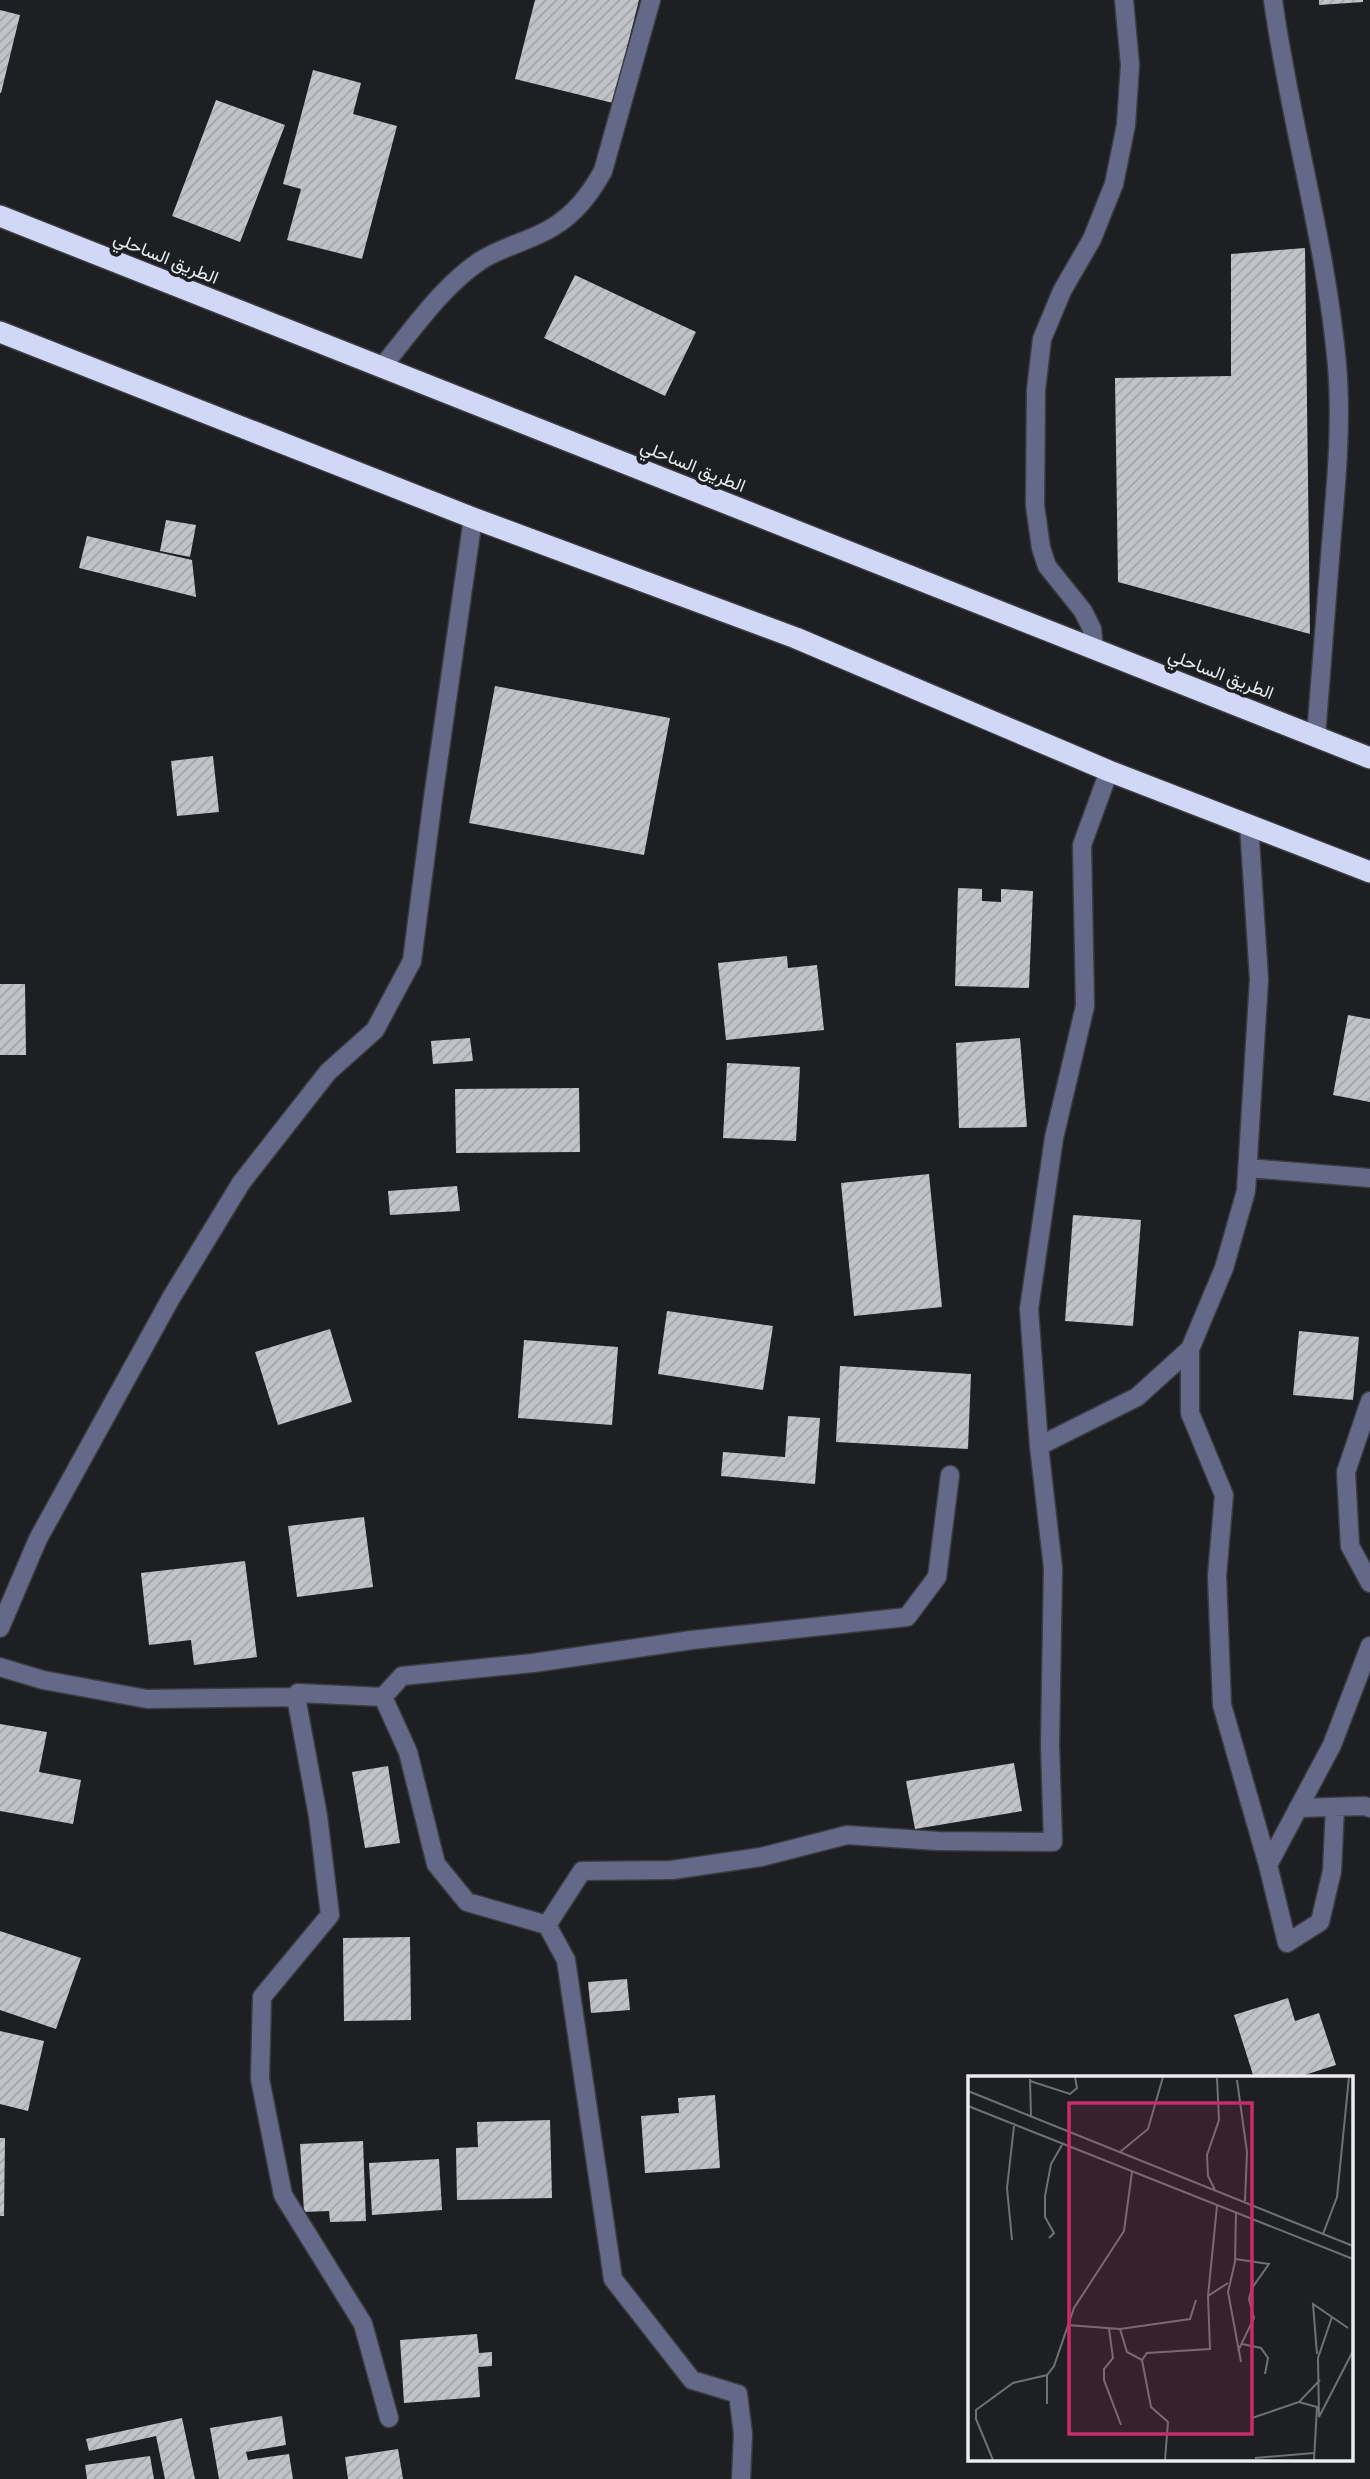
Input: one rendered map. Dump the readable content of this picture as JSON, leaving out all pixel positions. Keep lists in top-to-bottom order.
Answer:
{
  "streets": {
    "highway": ["الطريق الساحلي"]
  }
}
